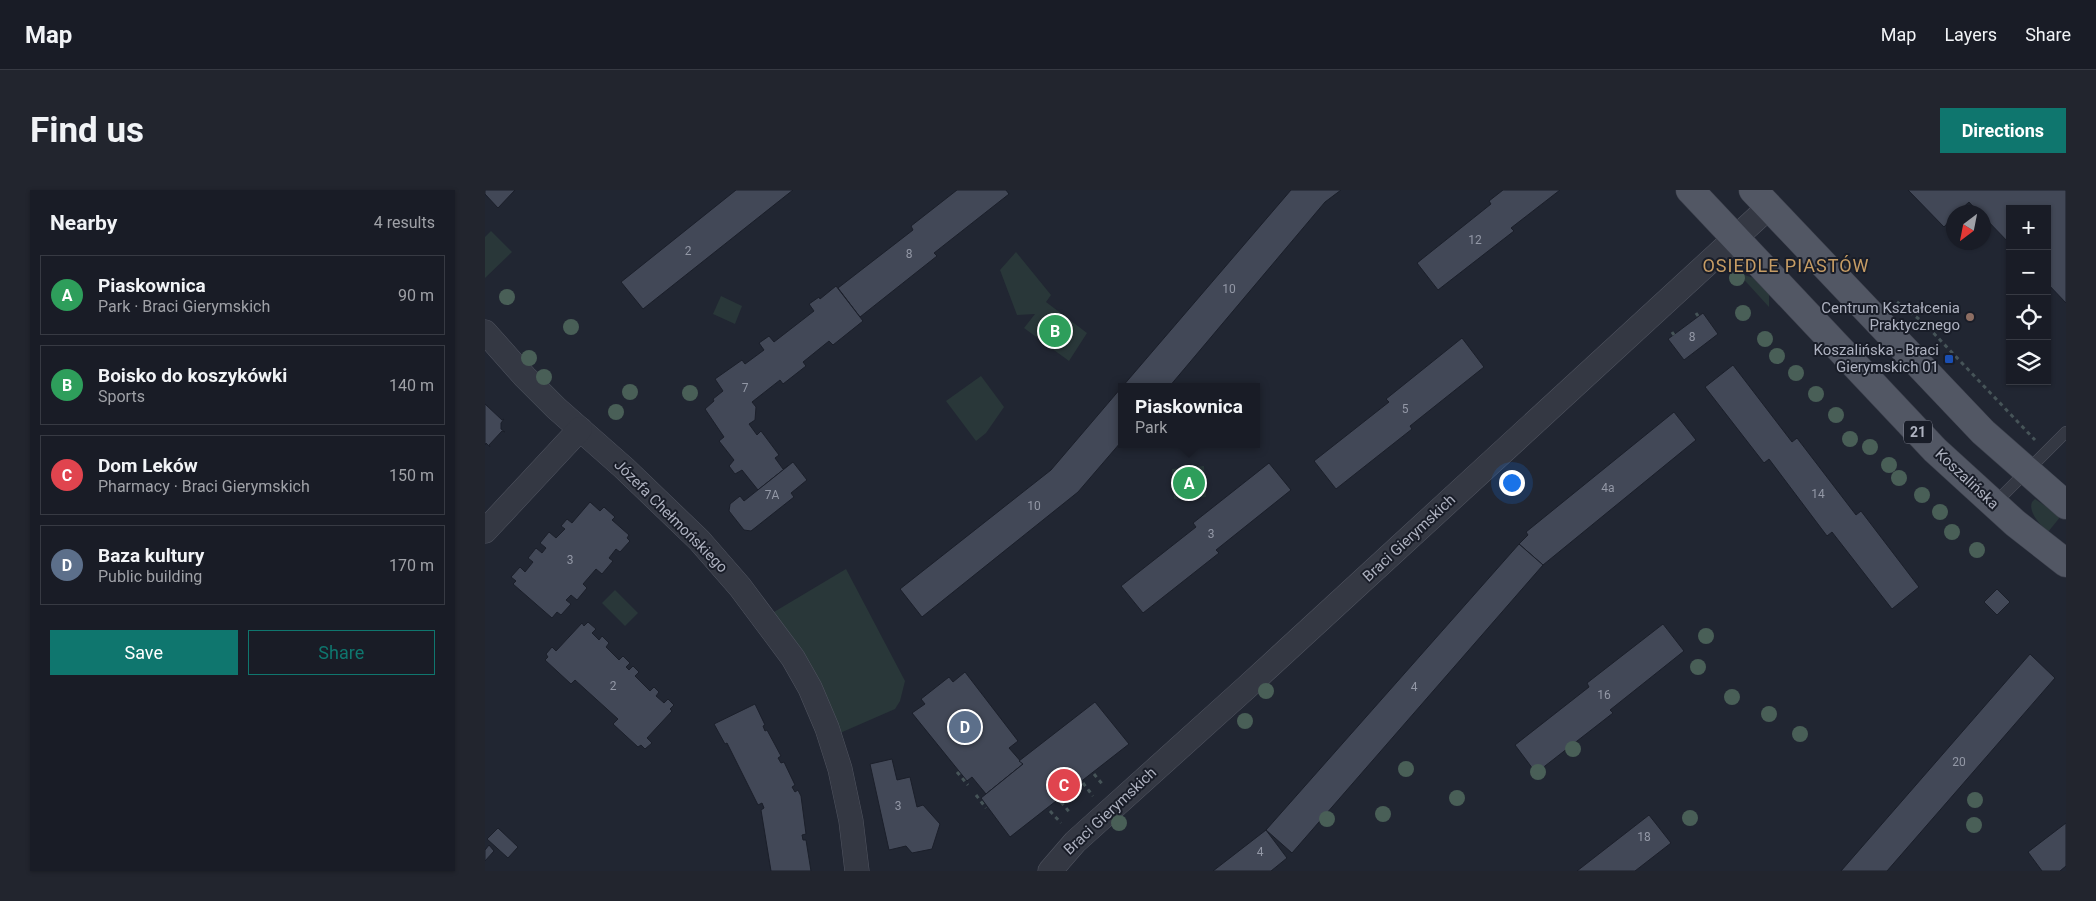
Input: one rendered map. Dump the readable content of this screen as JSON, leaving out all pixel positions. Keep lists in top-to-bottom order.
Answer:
{
  "streets": {
    "main road": ["21", "Koszalińska"],
    "street": ["Józefa Chełmońskiego", "Braci Gierymskich"]
  },
  "crossings": [
    ["Koszalińska", "Braci Gierymskich"]
  ],
  "districts": ["OSIEDLE PIASTÓW"],
  "places": {
    "other": ["Centrum Kształcenia Praktycznego"],
    "transit": ["Koszalińska - Braci Gierymskich 01"]
  },
  "house_numbers": [
    "12",
    "2",
    "8",
    "10",
    "8",
    "7",
    "5",
    "4a",
    "14",
    "7A",
    "10",
    "3",
    "3",
    "2",
    "4",
    "16",
    "20",
    "3",
    "18",
    "4"
  ],
  "north": "bottom left",
  "page": {
    "header": "Map",
    "nav": ["Map", "Layers", "Share"],
    "buttons": [
      "Directions",
      ["Save", "Share"]
    ],
    "title": "Find us",
    "heading": ["Nearby", "4 results"],
    "map_buttons": ["+", "−"],
    "list": [
      {
        "mark": "A",
        "name": "Piaskownica",
        "note": "Park · Braci Gierymskich",
        "value": "90 m"
      },
      {
        "mark": "B",
        "name": "Boisko do koszykówki",
        "note": "Sports",
        "value": "140 m"
      },
      {
        "mark": "C",
        "name": "Dom Leków",
        "note": "Pharmacy · Braci Gierymskich",
        "value": "150 m"
      },
      {
        "mark": "D",
        "name": "Baza kultury",
        "note": "Public building",
        "value": "170 m"
      }
    ],
    "pins": [
      "B",
      "A",
      "D",
      "C"
    ],
    "popup": ["Piaskownica", "Park"]
  }
}
